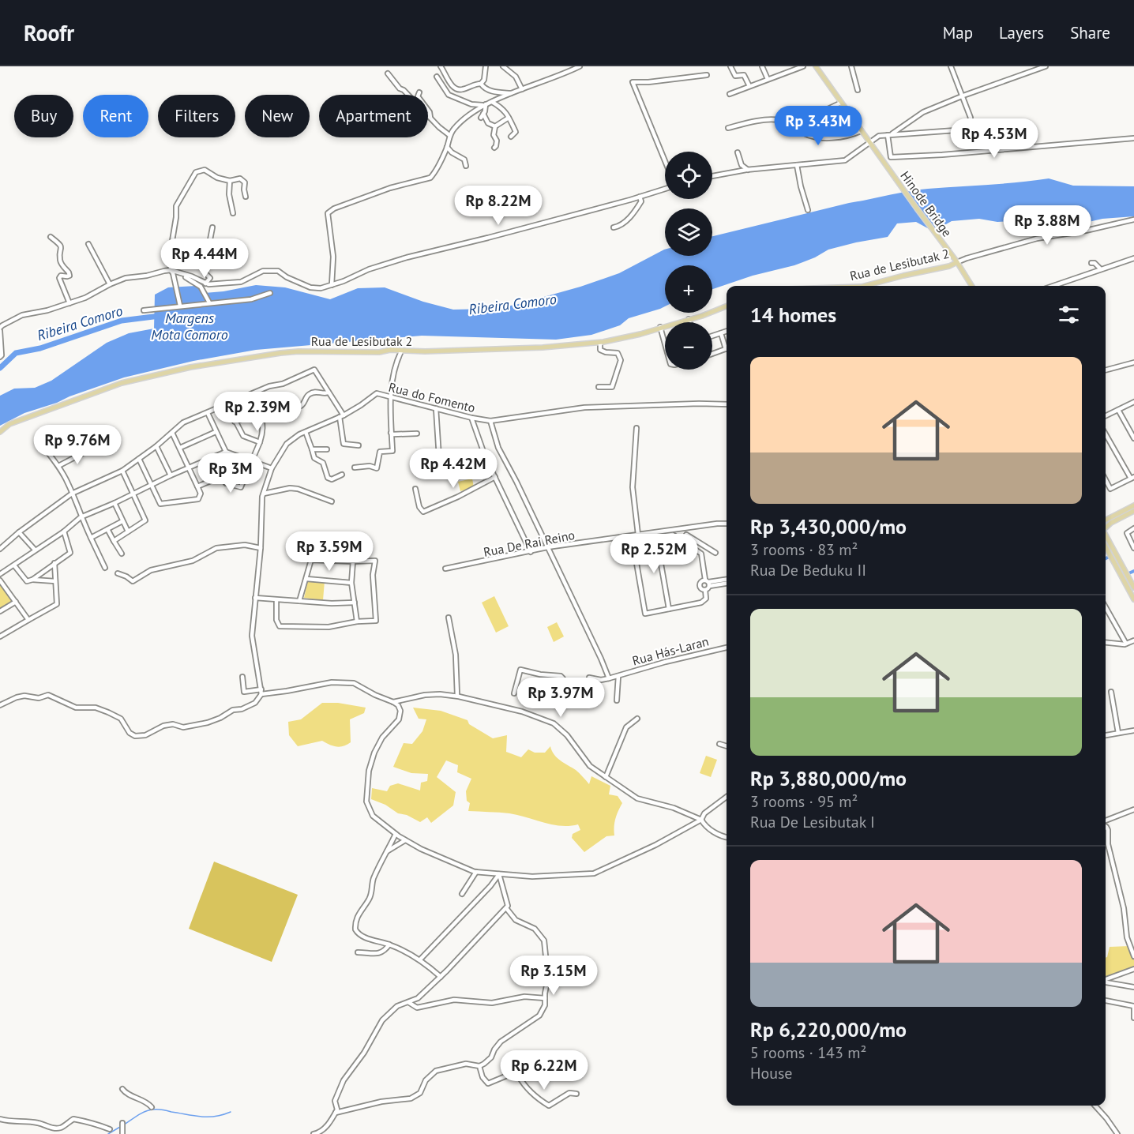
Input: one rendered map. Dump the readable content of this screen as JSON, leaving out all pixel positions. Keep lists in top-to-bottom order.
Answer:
{
  "streets": {
    "main road": ["Hinode Bridge", "Rua de Lesibutak 2"],
    "street": ["Rua do Fomento", "Rua De Rai Reino", "Rua Hás-Laran"]
  },
  "crossings": [
    ["Hinode Bridge", "Rua de Lesibutak 2"]
  ],
  "water": ["Ribeira Comoro", "Margens Mota Comoro"],
  "page": {
    "header": "Roofr",
    "nav": ["Map", "Layers", "Share"],
    "chip": [
      "Buy",
      "Rent",
      "Filters",
      "New",
      "Apartment"
    ],
    "price": [
      "Rp 3.43M",
      "Rp 4.53M",
      "Rp 8.22M",
      "Rp 3.88M",
      "Rp 4.44M",
      "Rp 2.39M",
      "Rp 9.76M",
      "Rp 4.42M",
      "Rp 3M",
      "Rp 3.59M",
      "Rp 2.52M",
      "Rp 3.97M",
      "Rp 3.15M",
      "Rp 6.22M"
    ],
    "map_buttons": ["+", "−"],
    "heading": "14 homes",
    "list": [
      {
        "name": "Rp 3,430,000/mo",
        "note": "3 rooms · 83 m² · Rua De Beduku II"
      },
      {
        "name": "Rp 3,880,000/mo",
        "note": "3 rooms · 95 m² · Rua De Lesibutak I"
      },
      {
        "name": "Rp 6,220,000/mo",
        "note": "5 rooms · 143 m² · House"
      }
    ]
  }
}
